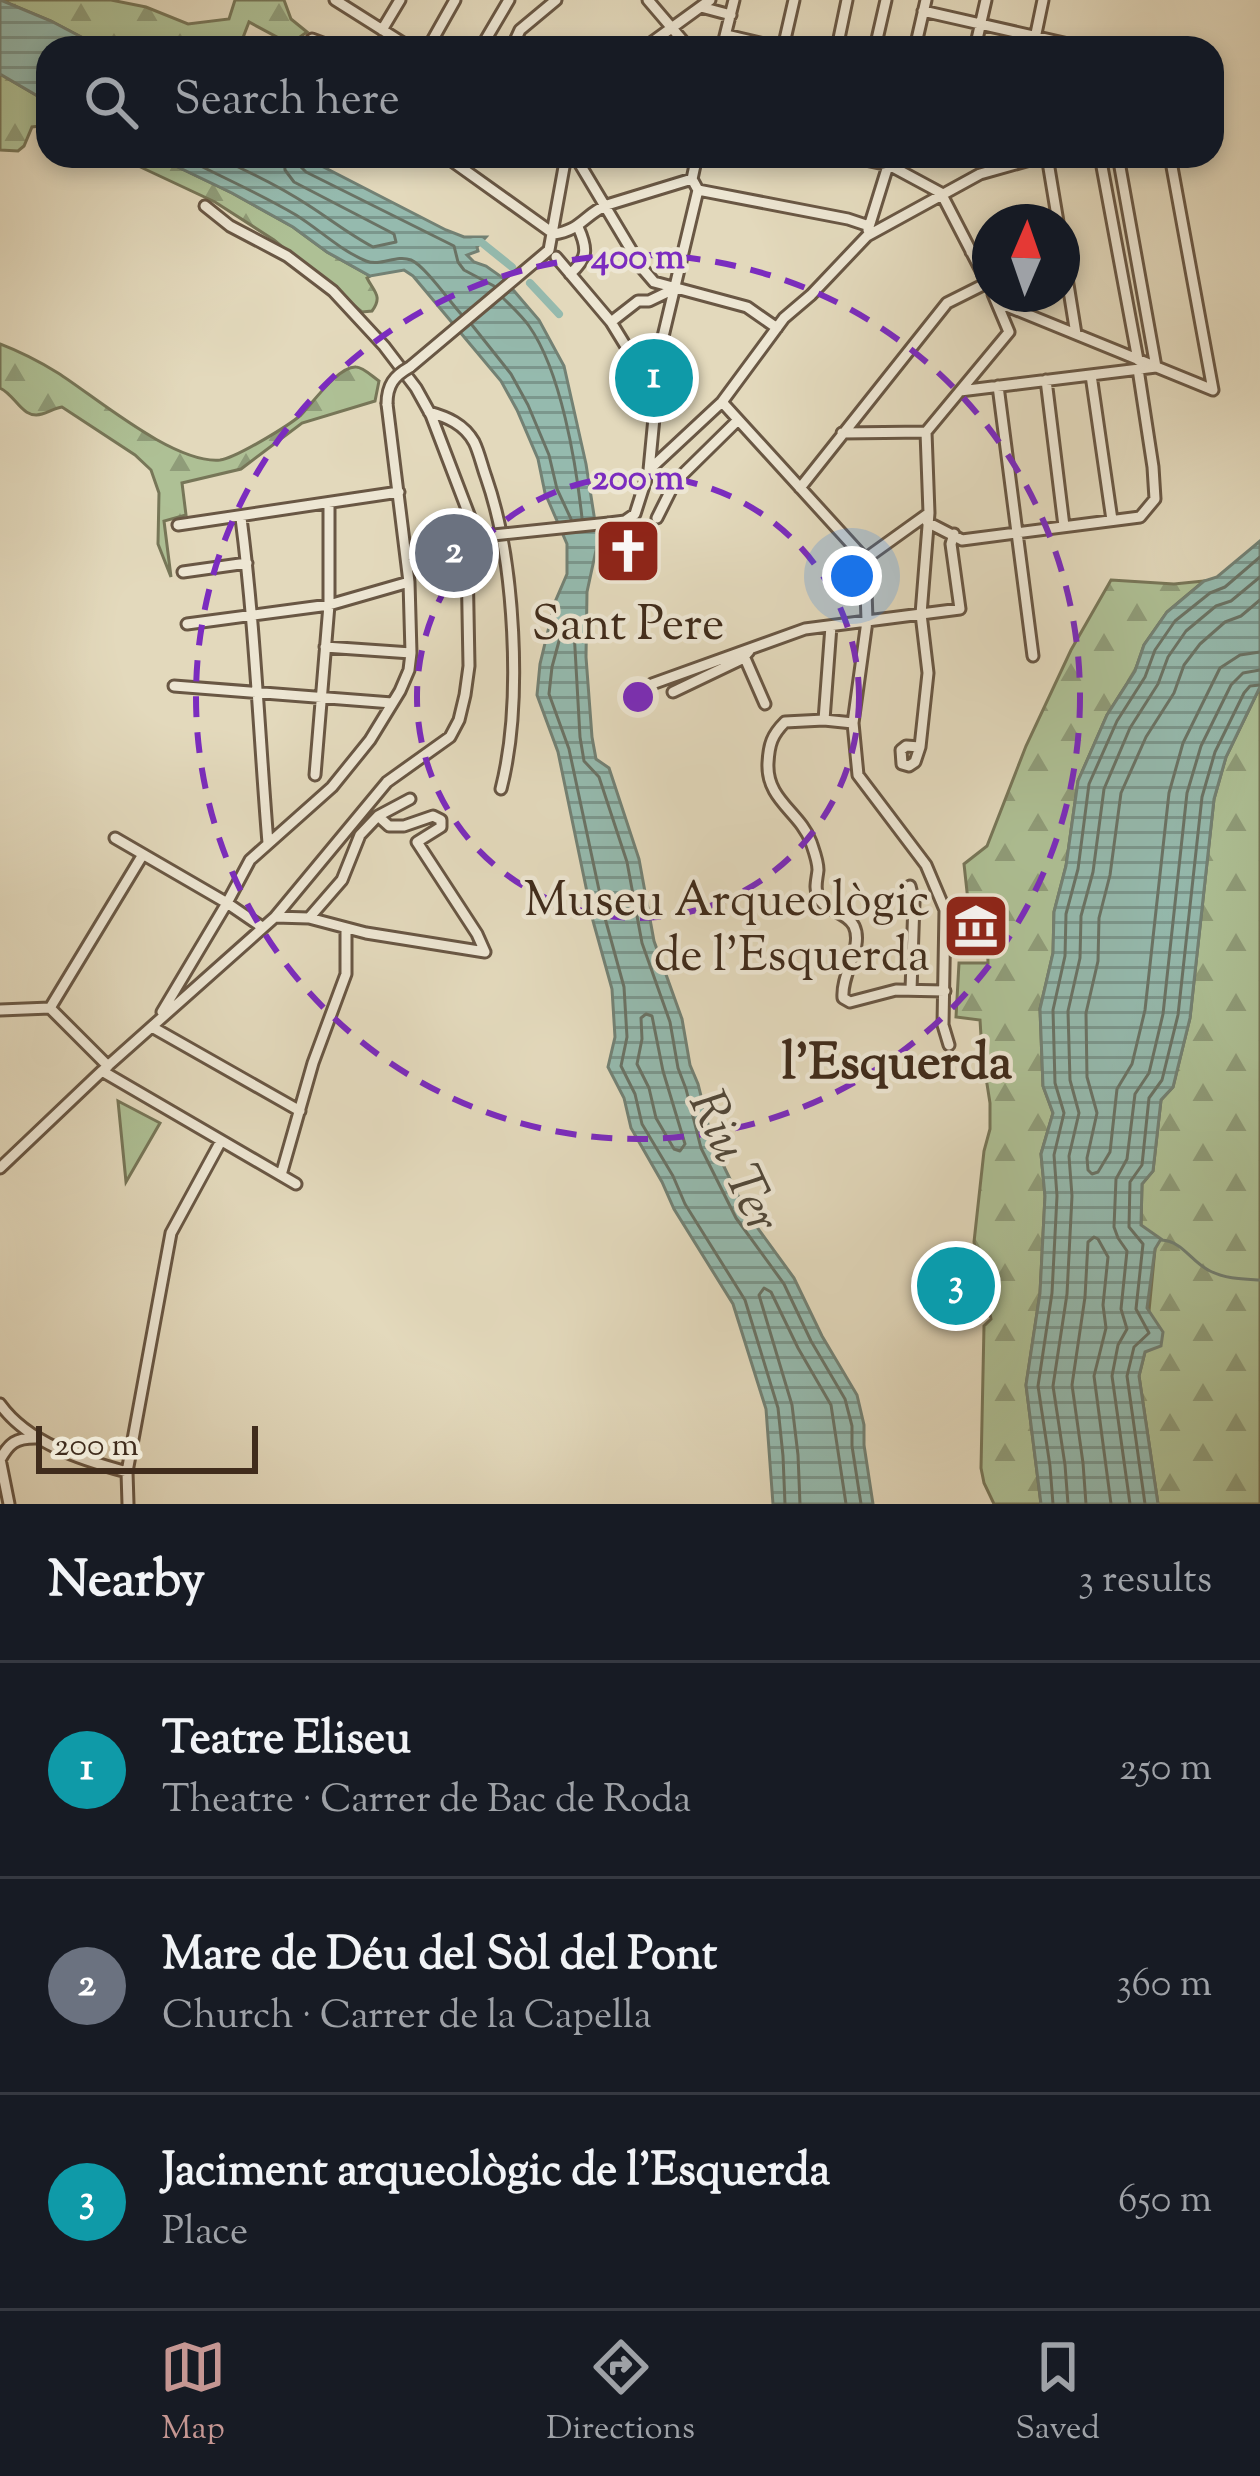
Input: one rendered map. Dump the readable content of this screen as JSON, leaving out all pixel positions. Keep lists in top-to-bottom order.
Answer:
{
  "districts": ["l'Esquerda"],
  "water": ["Riu Ter"],
  "places": {
    "church": ["Sant Pere"],
    "museum": ["Museu Arqueològic de l'Esquerda"]
  },
  "scale_bar": "200 m",
  "north": "top",
  "page": {
    "search": "Search here",
    "pins": ["1", "2", "3"],
    "scale": "200 m",
    "heading": ["Nearby", "3 results"],
    "list": [
      {
        "mark": "1",
        "name": "Teatre Eliseu",
        "note": "Theatre · Carrer de Bac de Roda",
        "value": "250 m"
      },
      {
        "mark": "2",
        "name": "Mare de Déu del Sòl del Pont",
        "note": "Church · Carrer de la Capella",
        "value": "360 m"
      },
      {
        "mark": "3",
        "name": "Jaciment arqueològic de l'Esquerda",
        "note": "Place",
        "value": "650 m"
      }
    ],
    "nav": ["Map", "Directions", "Saved"]
  },
  "rings": ["400 m", "200 m"]
}
